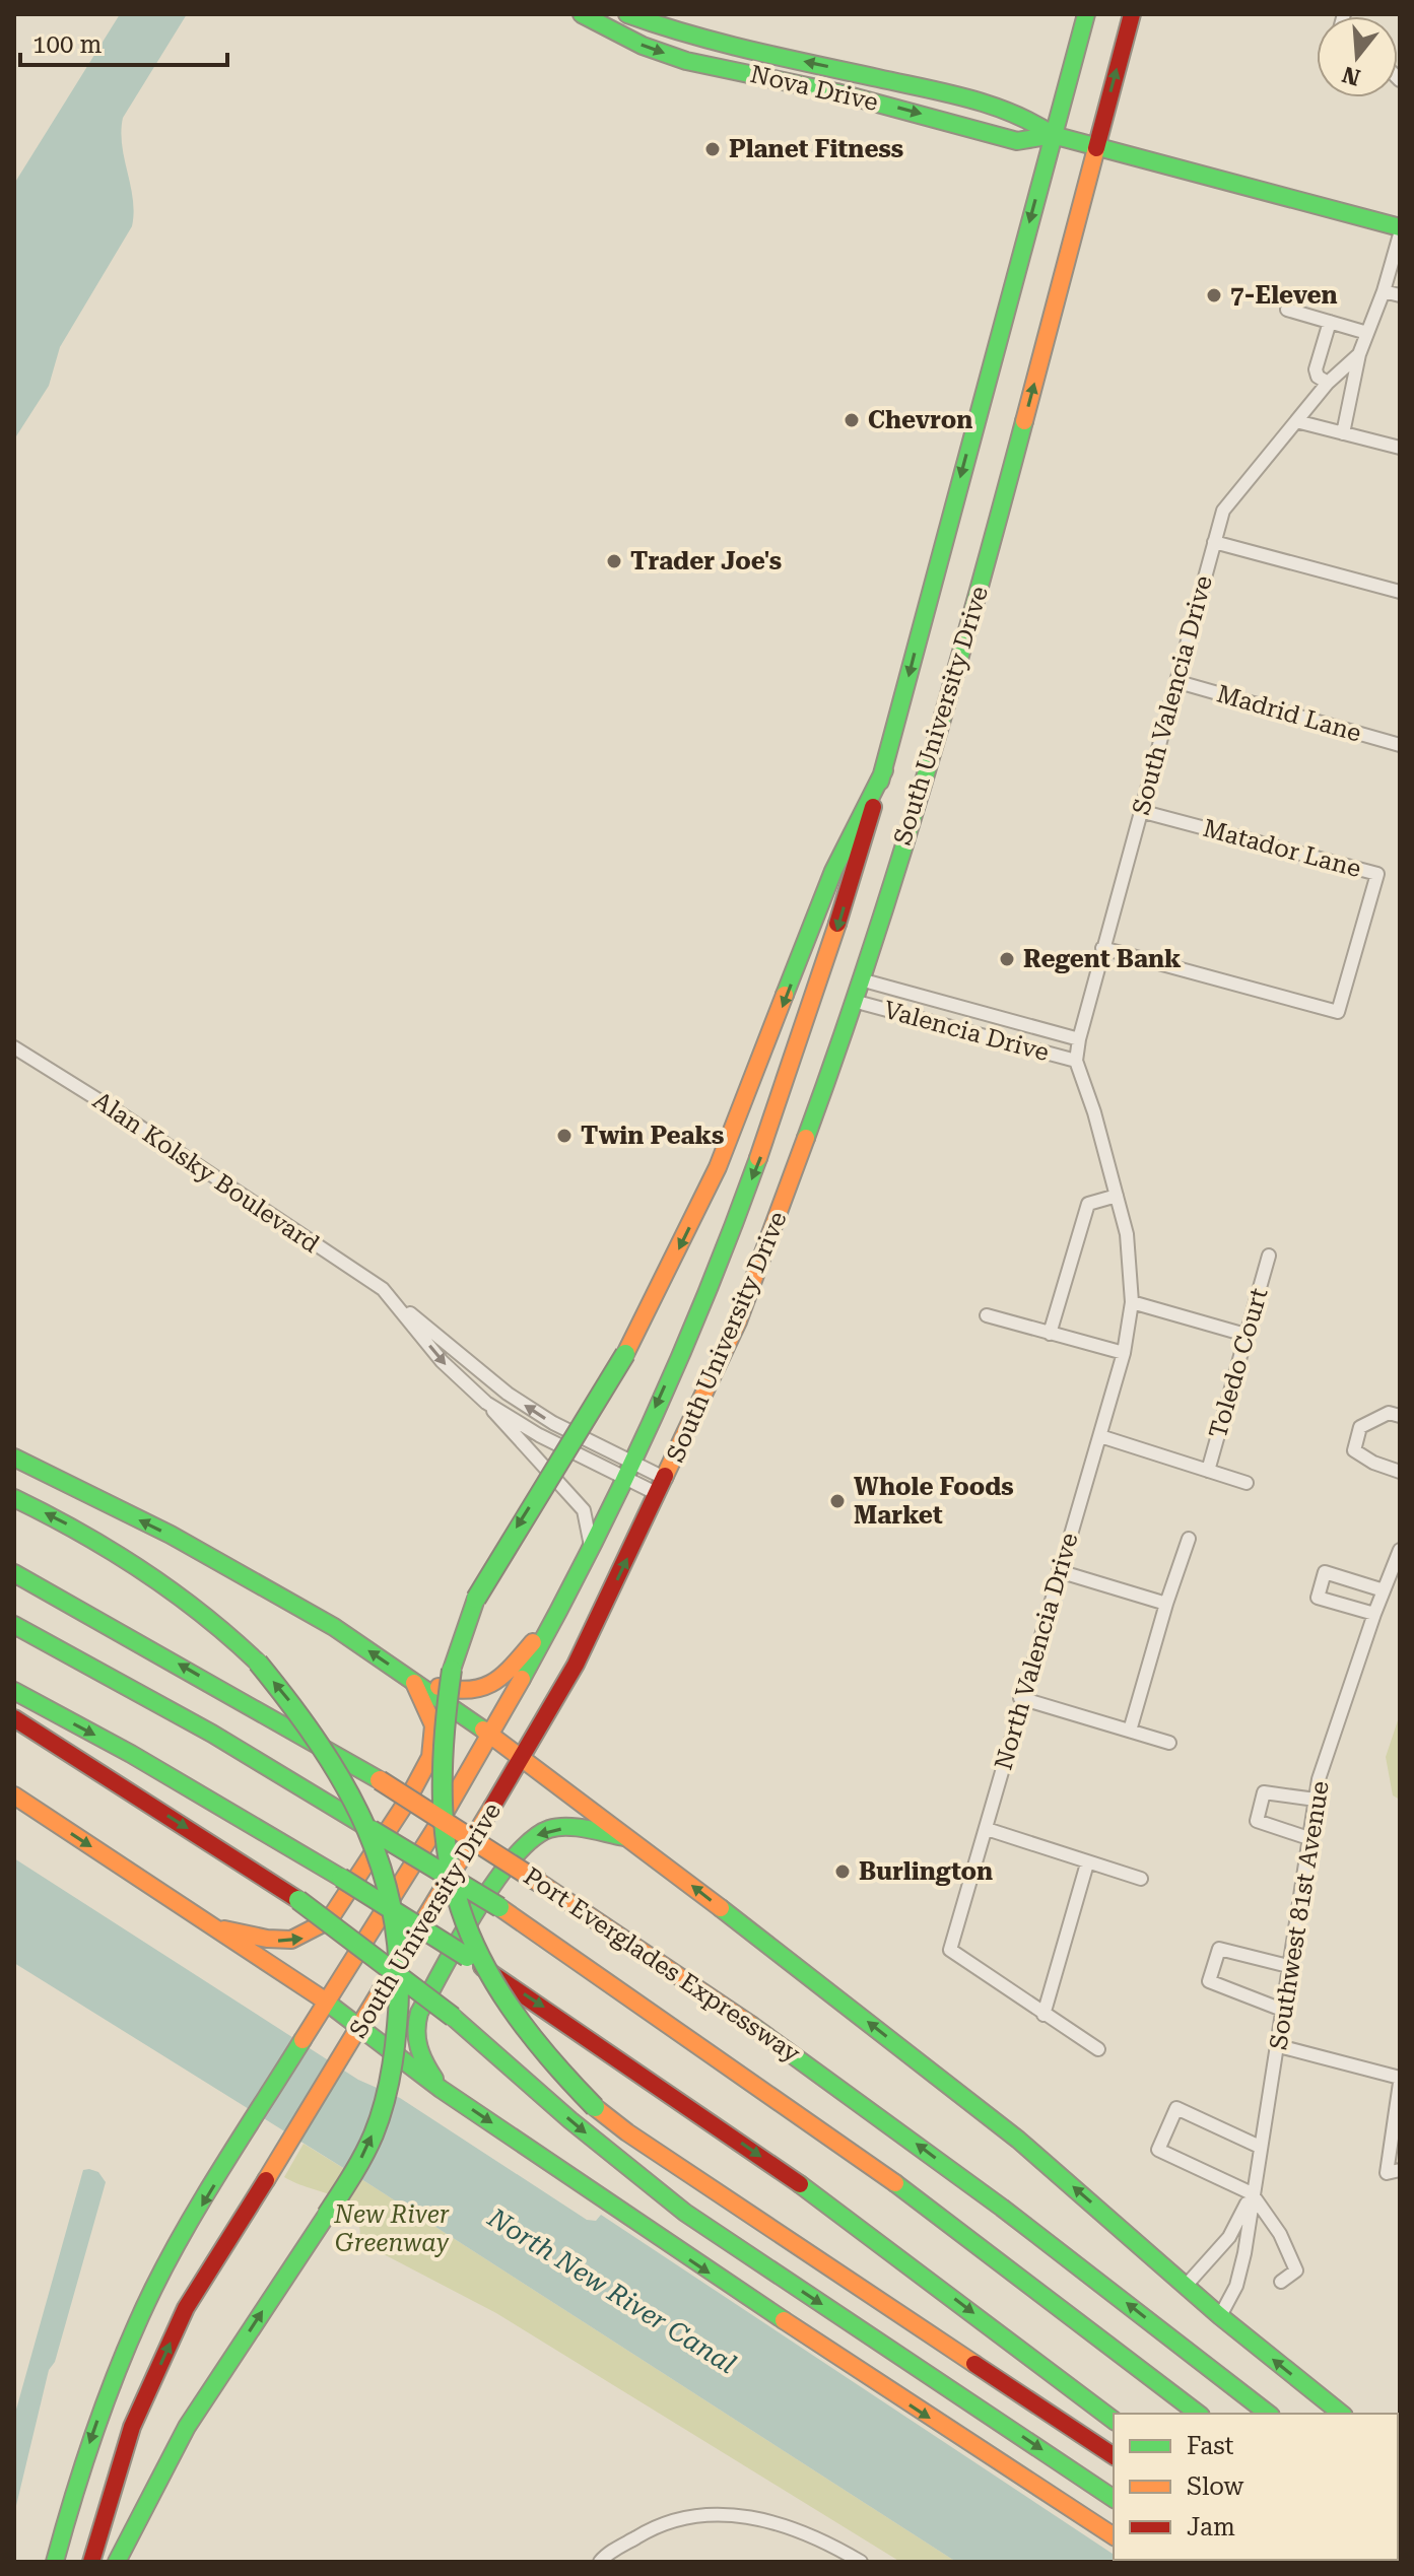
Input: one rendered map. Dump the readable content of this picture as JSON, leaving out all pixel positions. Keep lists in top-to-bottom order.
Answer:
{
  "streets": {
    "main road": ["Nova Drive", "South University Drive", "Port Everglades Expressway"],
    "street": [
      "South Valencia Drive",
      "Madrid Lane",
      "Matador Lane",
      "Valencia Drive",
      "Alan Kolsky Boulevard",
      "Toledo Court",
      "North Valencia Drive",
      "Southwest 81st Avenue"
    ]
  },
  "crossings": [
    ["Nova Drive", "South University Drive"],
    ["South Valencia Drive", "Madrid Lane"],
    ["South Valencia Drive", "Matador Lane"],
    ["South Valencia Drive", "Valencia Drive"],
    ["South Valencia Drive", "North Valencia Drive"],
    ["South University Drive", "Valencia Drive"],
    ["South University Drive", "Alan Kolsky Boulevard"],
    ["Valencia Drive", "North Valencia Drive"],
    ["Toledo Court", "North Valencia Drive"]
  ],
  "water": ["North New River Canal"],
  "parks": ["New River Greenway"],
  "places": [
    "Planet Fitness",
    "7-Eleven",
    "Chevron",
    "Trader Joe's",
    "Regent Bank",
    "Twin Peaks",
    "Whole Foods Market",
    "Burlington"
  ],
  "legend": ["Fast", "Slow", "Jam"],
  "scale_bar": "100 m",
  "north": "bottom"
}
